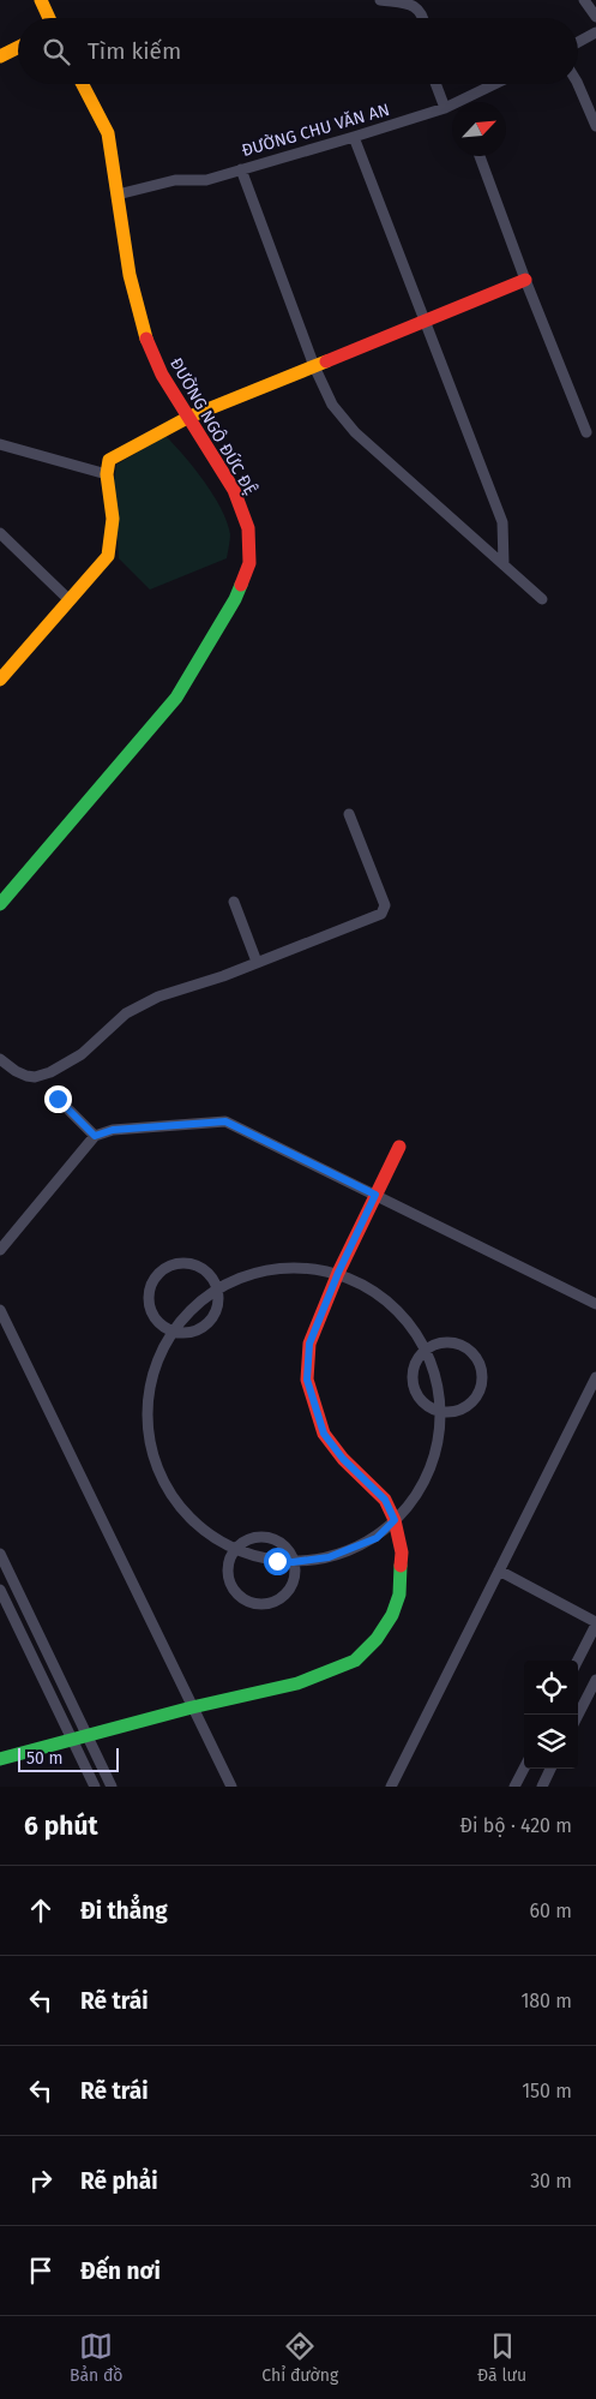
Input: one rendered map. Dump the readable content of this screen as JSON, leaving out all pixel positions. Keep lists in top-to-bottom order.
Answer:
{
  "streets": {
    "street": ["ĐƯỜNG CHU VĂN AN", "ĐƯỜNG NGÔ ĐỨC ĐỆ"]
  },
  "crossings": [
    ["ĐƯỜNG CHU VĂN AN", "ĐƯỜNG NGÔ ĐỨC ĐỆ"]
  ],
  "scale_bar": "50 m",
  "north": "top right",
  "page": {
    "search": "Tìm kiếm",
    "scale": "50 m",
    "heading": ["6 phút", "Đi bộ · 420 m"],
    "list": [
      ["Đi thẳng", "60 m"],
      ["Rẽ trái", "180 m"],
      ["Rẽ trái", "150 m"],
      ["Rẽ phải", "30 m"],
      "Đến nơi"
    ],
    "nav": ["Bản đồ", "Chỉ đường", "Đã lưu"]
  }
}
